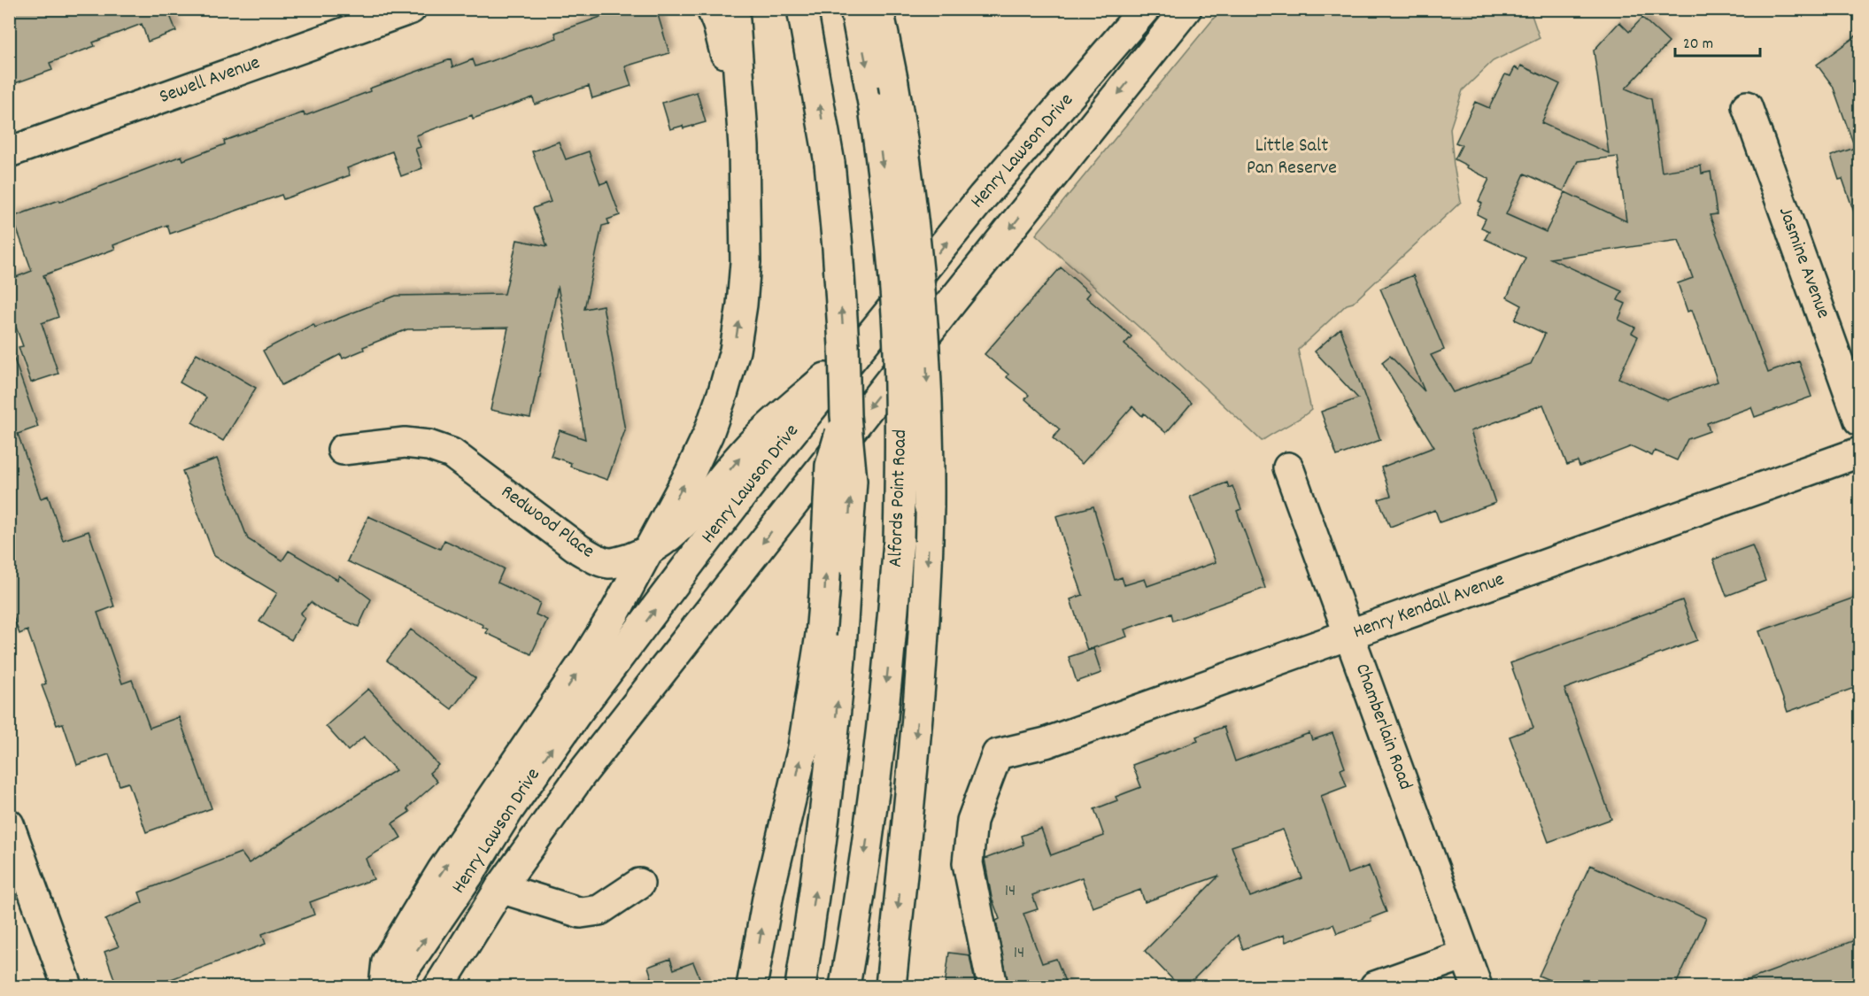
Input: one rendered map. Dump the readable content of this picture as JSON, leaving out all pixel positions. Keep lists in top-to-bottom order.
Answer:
{
  "streets": {
    "main road": [
      "Sewell Avenue",
      "Henry Lawson Drive",
      "Jasmine Avenue",
      "Alfords Point Road",
      "Redwood Place",
      "Henry Kendall Avenue",
      "Chamberlain Road"
    ]
  },
  "crossings": [
    ["Henry Lawson Drive", "Redwood Place"],
    ["Henry Kendall Avenue", "Chamberlain Road"]
  ],
  "one_way": ["Redwood Place"],
  "parks": ["Little Salt Pan Reserve"],
  "house_numbers": ["14", "14"],
  "scale_bar": "20 m"
}
